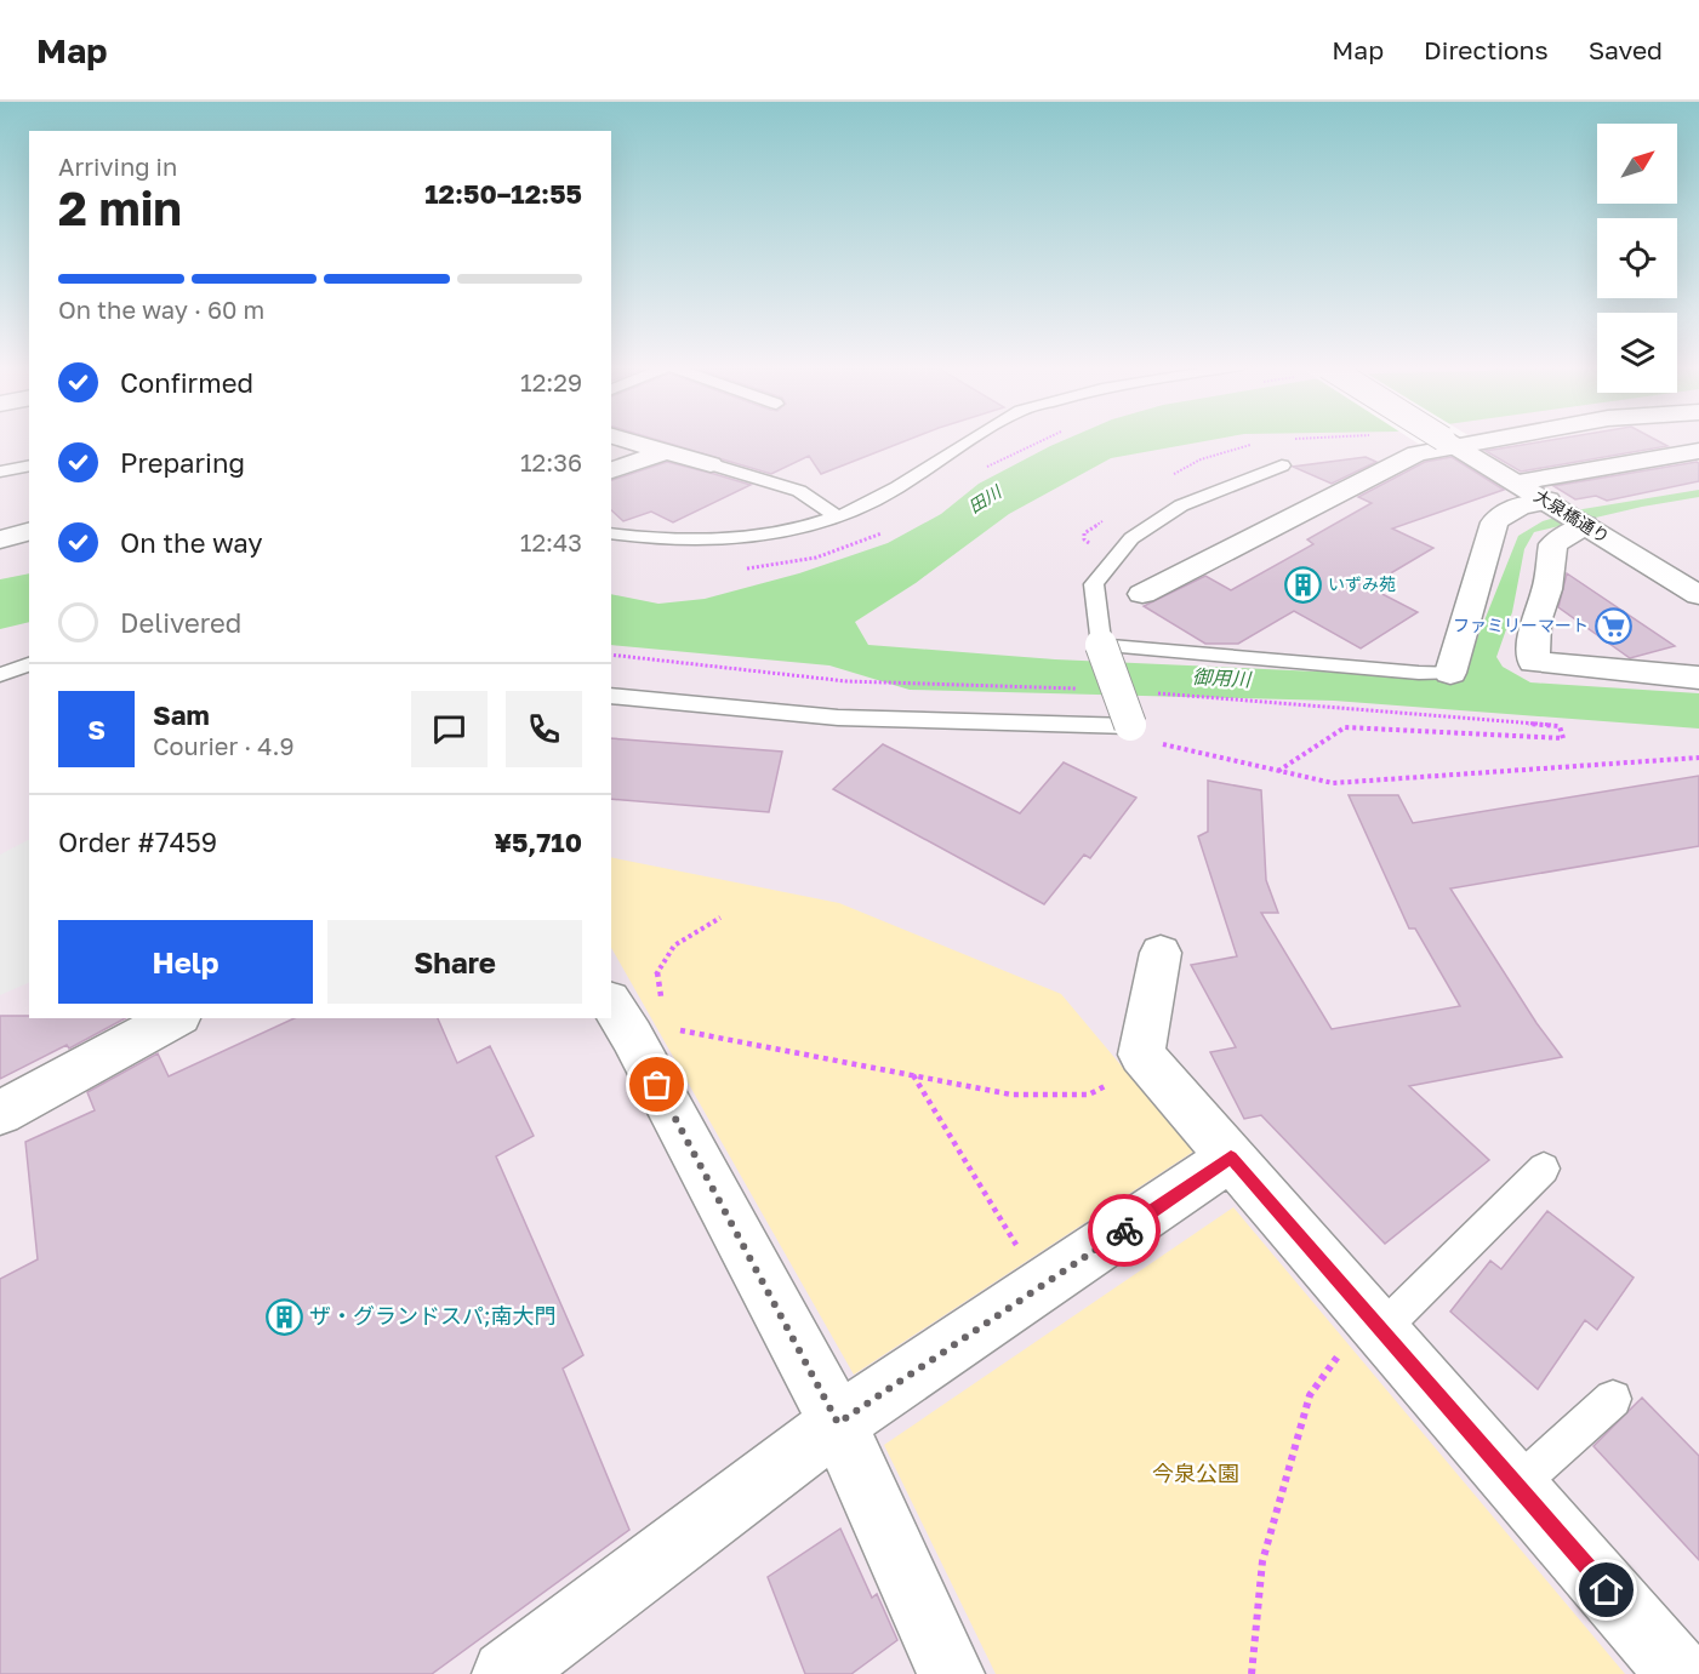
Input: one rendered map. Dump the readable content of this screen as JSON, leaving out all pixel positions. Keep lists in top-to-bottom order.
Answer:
{
  "streets": {
    "street": ["大泉橋通り"]
  },
  "water": ["田川", "御用川"],
  "parks": ["今泉公園"],
  "places": {
    "building": ["いずみ苑", "ザ・グランドスパ;南大門"],
    "supermarket": ["ファミリーマート"]
  },
  "north": "top right",
  "page": {
    "header": "Map",
    "nav": ["Map", "Directions", "Saved"],
    "heading": ["2 min", "Arriving in", "12:50–12:55"],
    "panel": [
      "Sam",
      "Courier · 4.9",
      "Order #7459",
      "¥5,710"
    ],
    "bar": "On the way · 60 m",
    "list": [
      ["Confirmed", "12:29"],
      ["Preparing", "12:36"],
      ["On the way", "12:43"],
      "Delivered"
    ],
    "round": "S",
    "buttons": ["Help", "Share"]
  }
}
